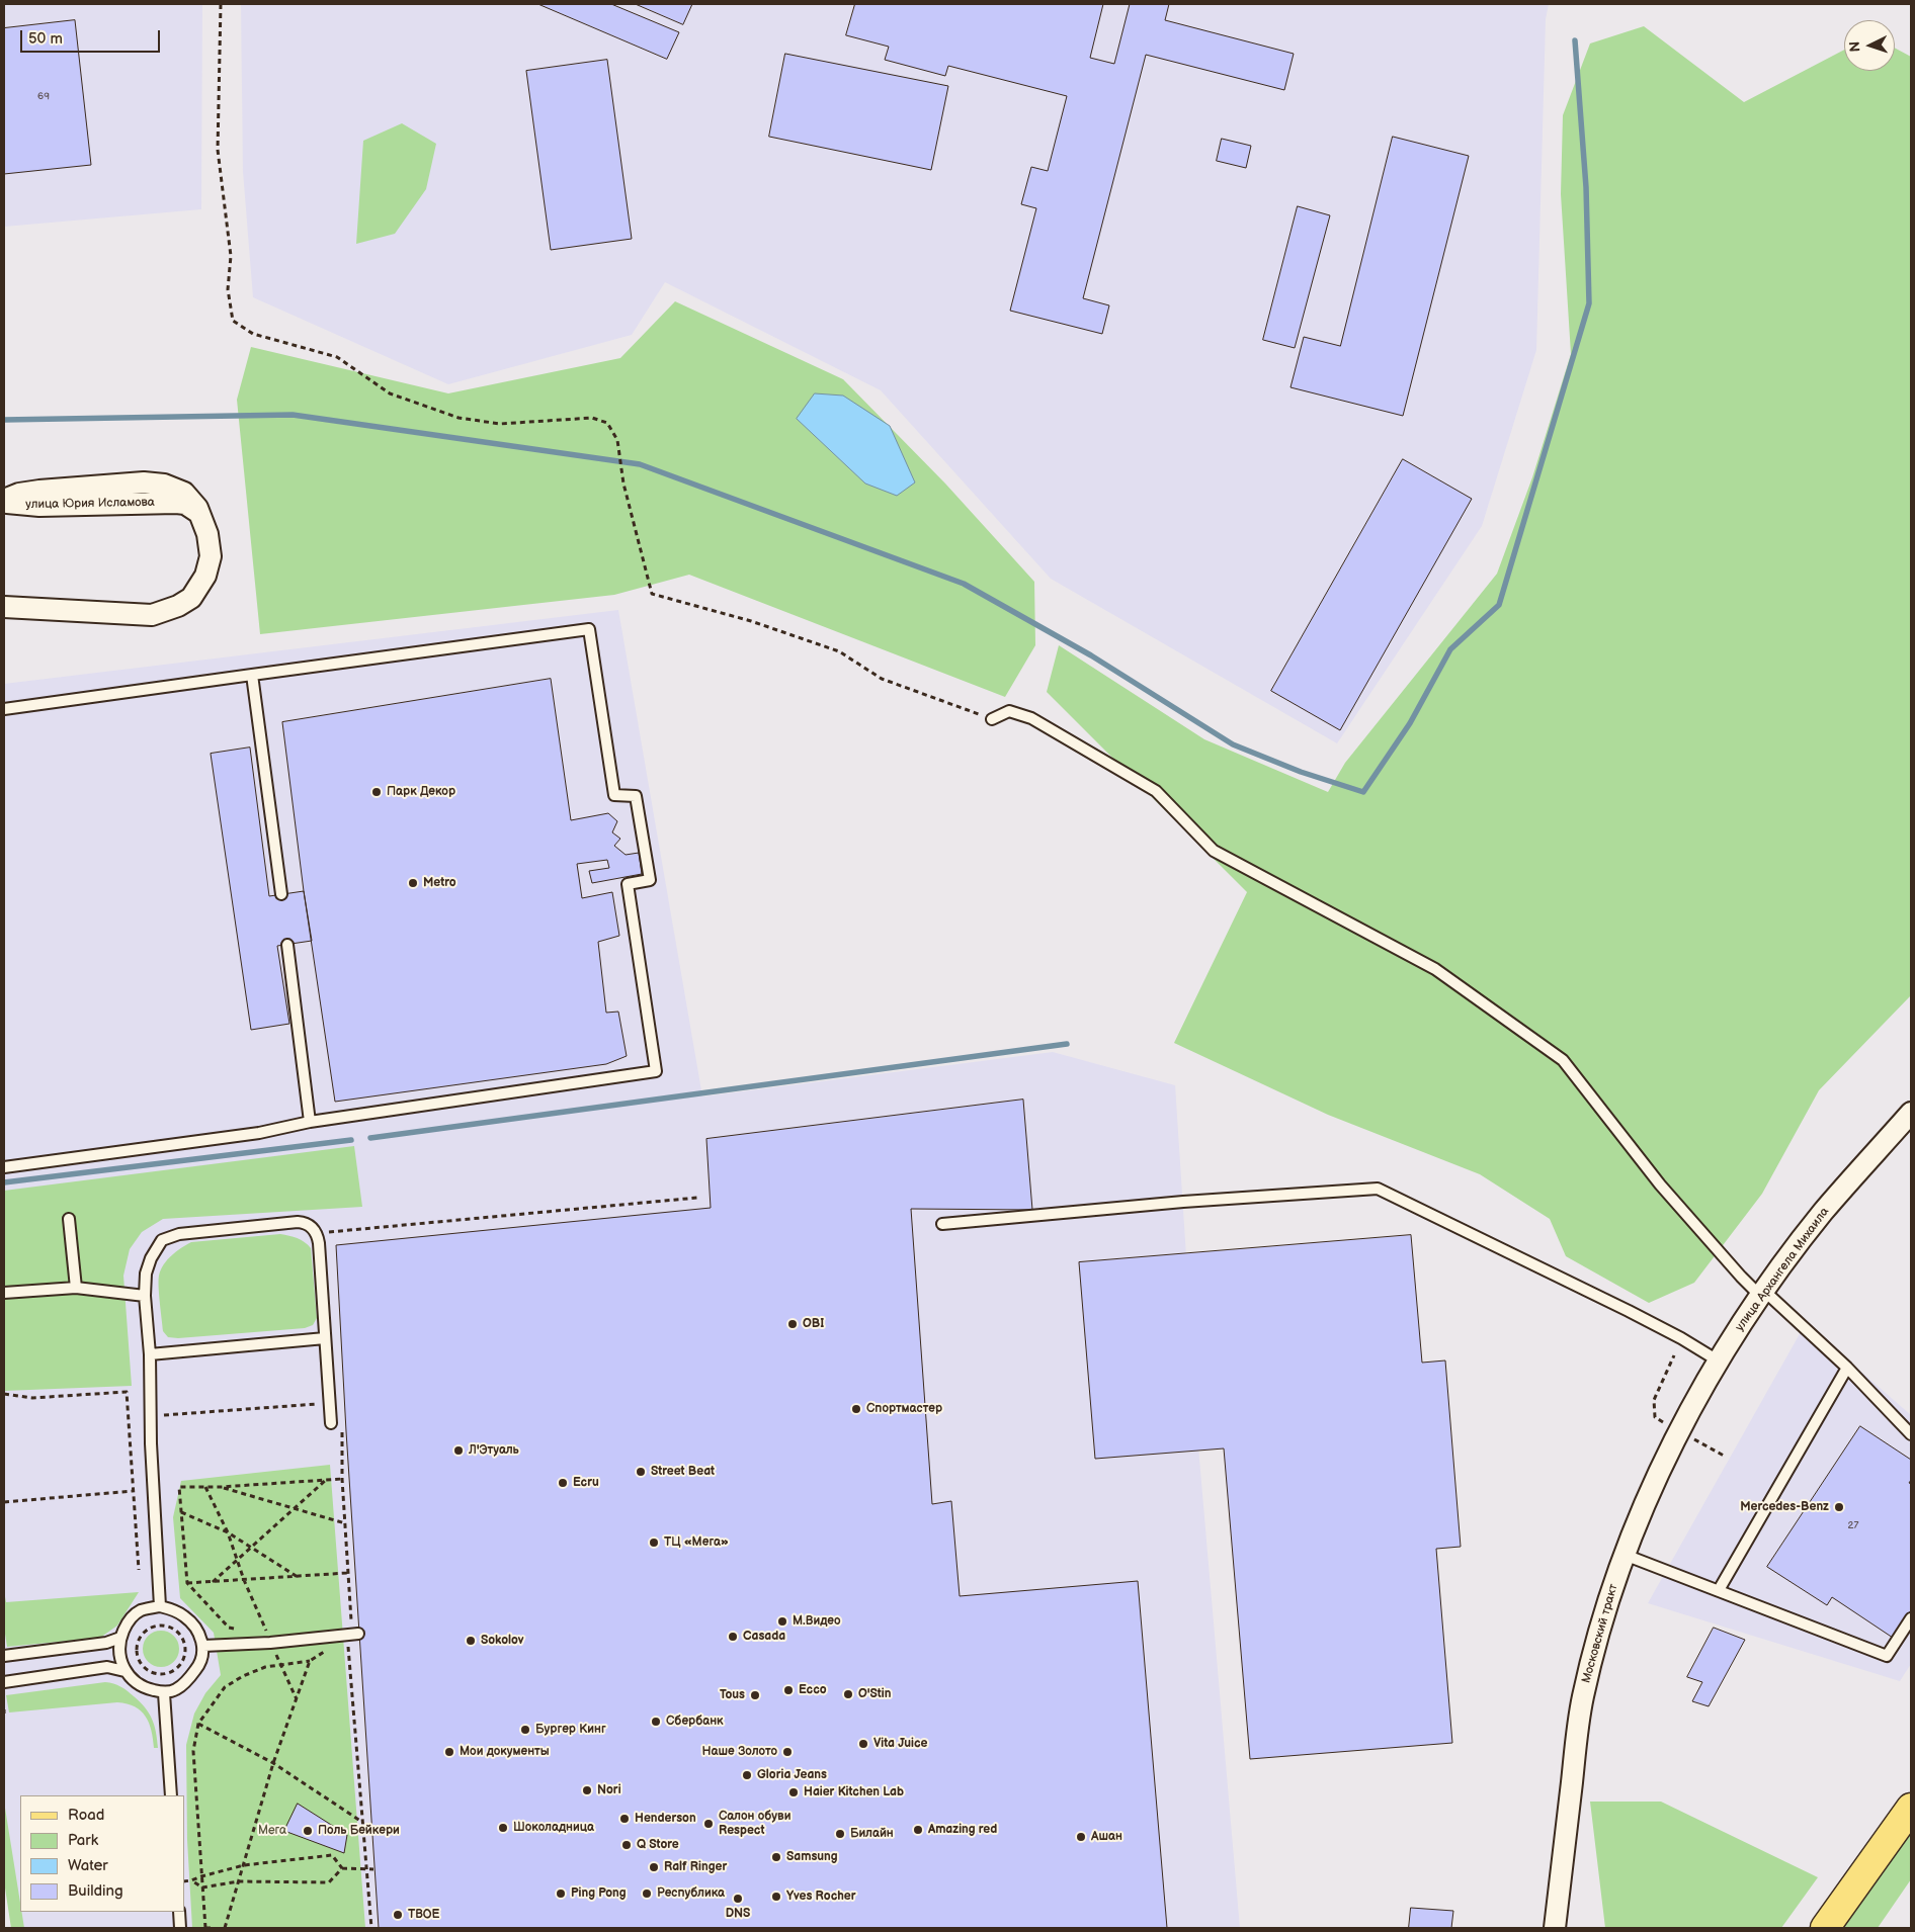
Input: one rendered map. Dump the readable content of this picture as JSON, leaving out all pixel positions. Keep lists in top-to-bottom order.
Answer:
{
  "streets": {
    "street": ["улица Юрия Исламова", "улица Архангела Михаила", "Московский тракт"]
  },
  "crossings": [
    ["улица Архангела Михаила", "Московский тракт"]
  ],
  "parks": ["Мега"],
  "places": [
    "Парк Декор",
    "Metro",
    "OBI",
    "Спортмастер",
    "Л'Этуаль",
    "Street Beat",
    "Ecru",
    "Mercedes-Benz",
    "ТЦ «Мега»",
    "М.Видео",
    "Casada",
    "Sokolov",
    "Ecco",
    "O'Stin",
    "Tous",
    "Сбербанк",
    "Бургер Кинг",
    "Vita Juice",
    "Мои документы",
    "Наше Золото",
    "Gloria Jeans",
    "Nori",
    "Haier Kitchen Lab",
    "Henderson",
    "Салон обуви Respect",
    "Шоколадница",
    "Amazing red",
    "Поль Бейкери",
    "Билайн",
    "Ашан",
    "Q Store",
    "Samsung",
    "Ralf Ringer",
    "Ping Pong",
    "Республика",
    "Yves Rocher",
    "DNS",
    "ТВОЕ"
  ],
  "house_numbers": ["69", "27"],
  "legend": [
    "Road",
    "Park",
    "Water",
    "Building"
  ],
  "scale_bar": "50 m",
  "north": "left"
}
